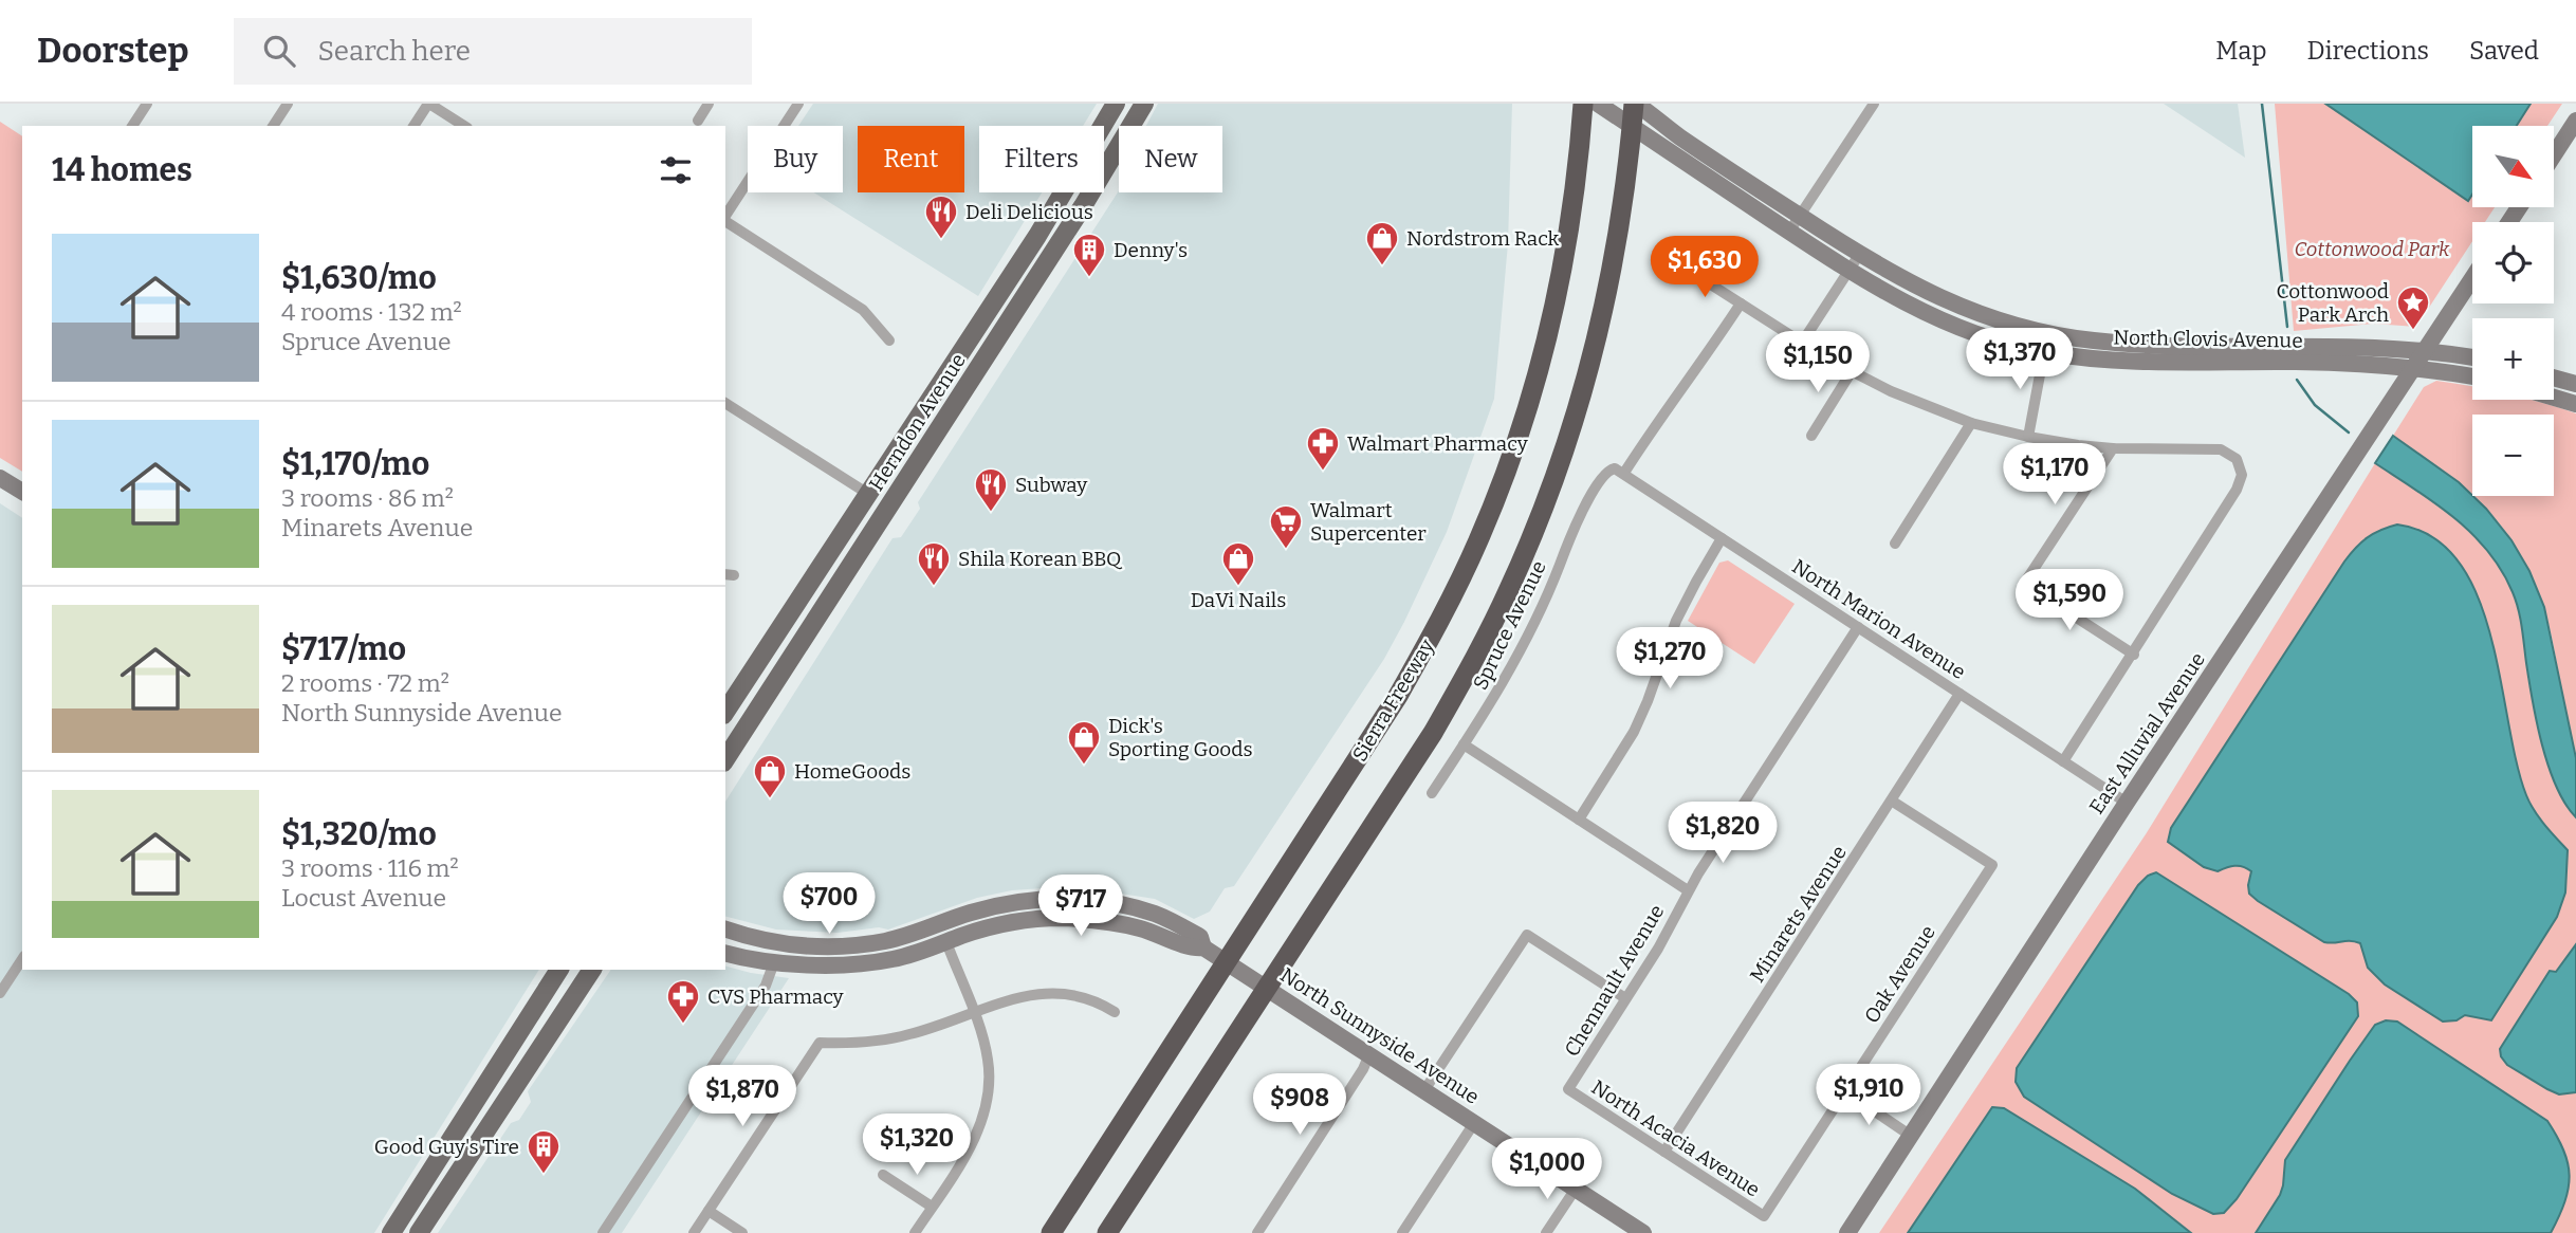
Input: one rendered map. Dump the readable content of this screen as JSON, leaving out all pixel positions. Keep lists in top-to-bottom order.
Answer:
{
  "streets": {
    "highway": ["Sierra Freeway"],
    "main road": [
      "North Clovis Avenue",
      "Herndon Avenue",
      "East Alluvial Avenue",
      "North Sunnyside Avenue"
    ],
    "street": [
      "North Marion Avenue",
      "Spruce Avenue",
      "Minarets Avenue",
      "Oak Avenue",
      "Chennault Avenue",
      "North Acacia Avenue"
    ]
  },
  "crossings": [
    ["North Clovis Avenue", "East Alluvial Avenue"],
    ["North Marion Avenue", "Spruce Avenue"],
    ["North Marion Avenue", "East Alluvial Avenue"],
    ["North Marion Avenue", "Minarets Avenue"],
    ["North Marion Avenue", "Chennault Avenue"],
    ["Minarets Avenue", "Oak Avenue"],
    ["Minarets Avenue", "North Acacia Avenue"],
    ["Oak Avenue", "North Acacia Avenue"],
    ["Chennault Avenue", "North Acacia Avenue"]
  ],
  "parks": ["Cottonwood Park"],
  "places": {
    "restaurant": ["Deli Delicious", "Subway", "Shila Korean BBQ"],
    "shop": [
      "Nordstrom Rack",
      "DaVi Nails",
      "Dick's Sporting Goods",
      "HomeGoods"
    ],
    "building": ["Denny's", "Good Guy's Tire"],
    "place": ["Cottonwood Park Arch"],
    "pharmacy": ["Walmart Pharmacy", "CVS Pharmacy"],
    "supermarket": ["Walmart Supercenter"]
  },
  "north": "bottom right",
  "page": {
    "header": "Doorstep",
    "search": "Search here",
    "nav": ["Map", "Directions", "Saved"],
    "map_buttons": ["+", "−"],
    "chip": [
      "Buy",
      "Rent",
      "Filters",
      "New"
    ],
    "heading": "14 homes",
    "list": [
      {
        "name": "$1,630/mo",
        "note": "4 rooms · 132 m² · Spruce Avenue"
      },
      {
        "name": "$1,170/mo",
        "note": "3 rooms · 86 m² · Minarets Avenue"
      },
      {
        "name": "$717/mo",
        "note": "2 rooms · 72 m² · North Sunnyside Avenue"
      },
      {
        "name": "$1,320/mo",
        "note": "3 rooms · 116 m² · Locust Avenue"
      }
    ],
    "price": [
      "$1,630",
      "$1,370",
      "$1,150",
      "$1,170",
      "$1,590",
      "$1,270",
      "$1,820",
      "$700",
      "$717",
      "$1,910",
      "$1,870",
      "$908",
      "$1,320",
      "$1,000"
    ]
  }
}
